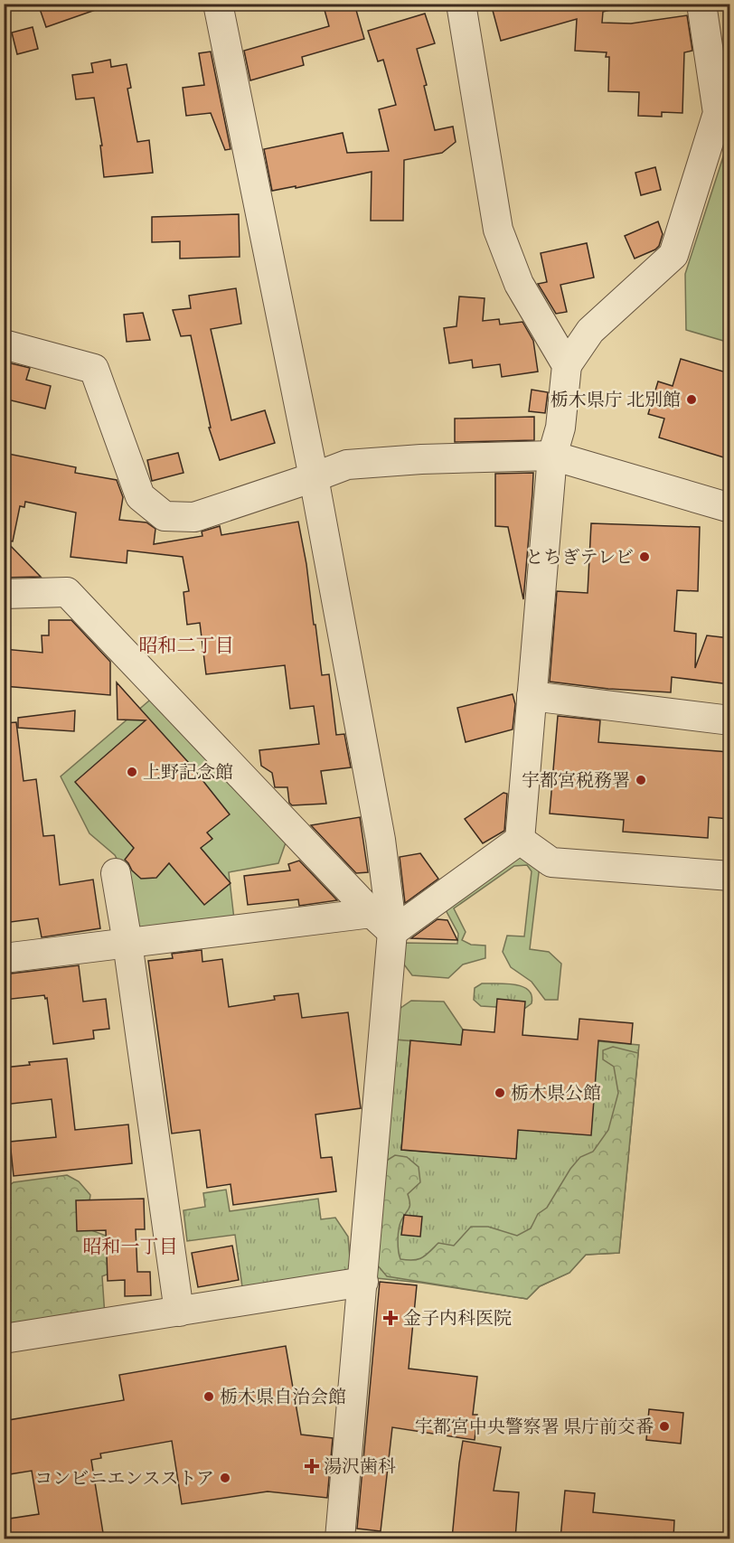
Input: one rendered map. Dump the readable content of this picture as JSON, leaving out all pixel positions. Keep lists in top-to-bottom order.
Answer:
{
  "districts": ["昭和二丁目", "昭和一丁目"],
  "places": {
    "other": [
      "栃木県庁 北別館",
      "とちぎテレビ",
      "上野記念館",
      "宇都宮税務署",
      "栃木県公館",
      "栃木県自治会館",
      "宇都宮中央警察署 県庁前交番",
      "コンビニエンスストア"
    ],
    "health": ["金子内科医院", "湯沢歯科"]
  }
}
